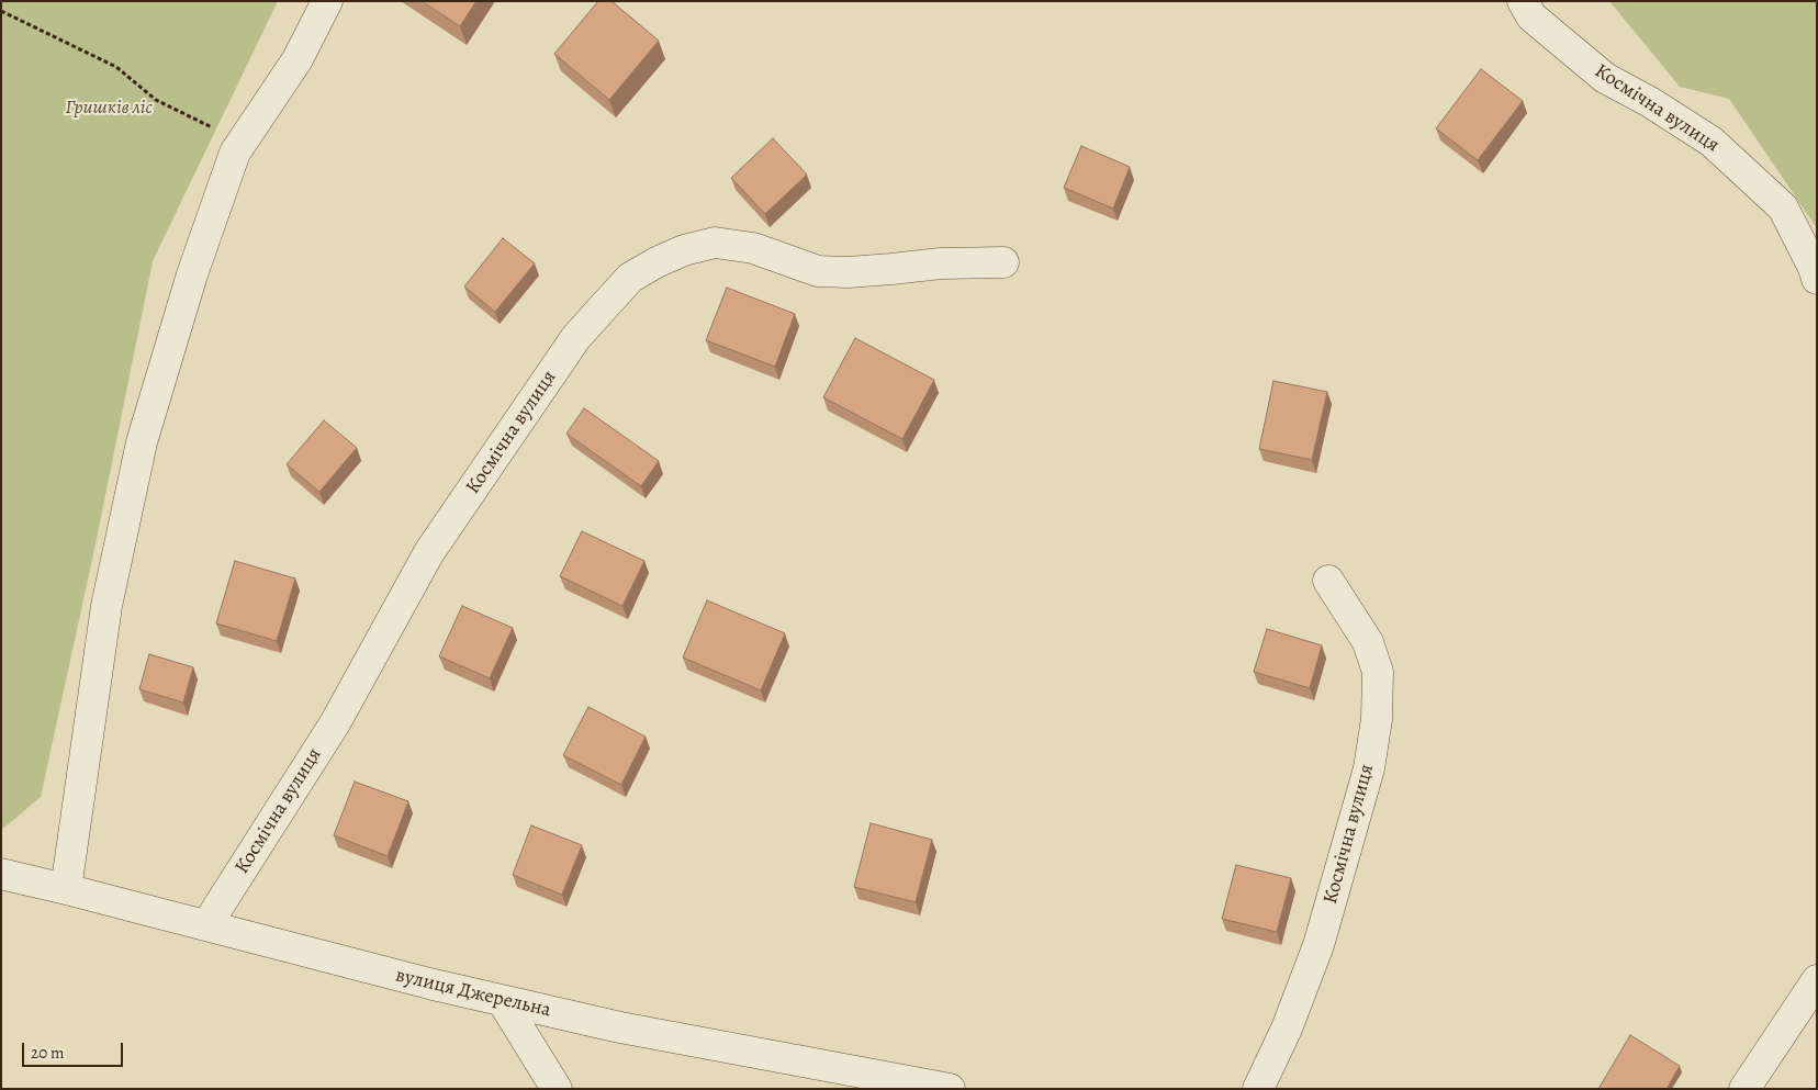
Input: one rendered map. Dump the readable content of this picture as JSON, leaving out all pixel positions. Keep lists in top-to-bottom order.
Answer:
{
  "streets": {
    "street": ["Космічна вулиця", "вулиця Джерельна"]
  },
  "crossings": [
    ["Космічна вулиця", "вулиця Джерельна"]
  ],
  "parks": ["Гришків ліс"],
  "scale_bar": "20 m"
}
